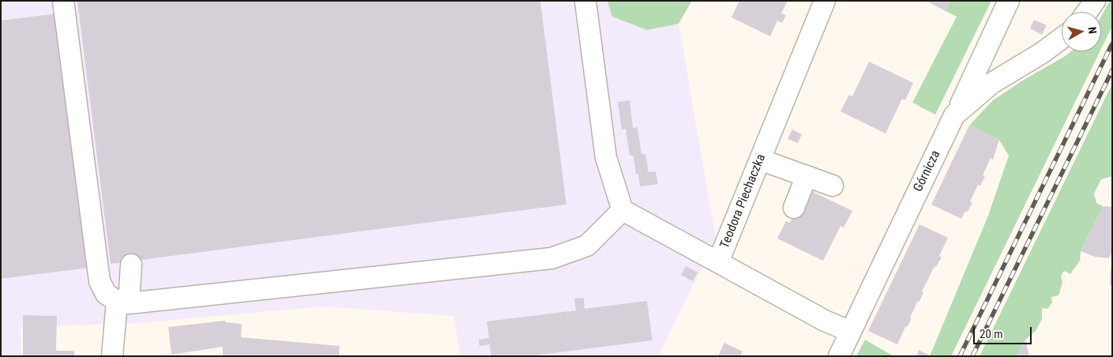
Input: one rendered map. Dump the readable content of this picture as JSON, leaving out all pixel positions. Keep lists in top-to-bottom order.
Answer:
{
  "streets": {
    "street": ["Górnicza", "Teodora Piechaczka"]
  },
  "crossings": [
    ["Górnicza", "Teodora Piechaczka"]
  ],
  "scale_bar": "20 m",
  "north": "right"
}
